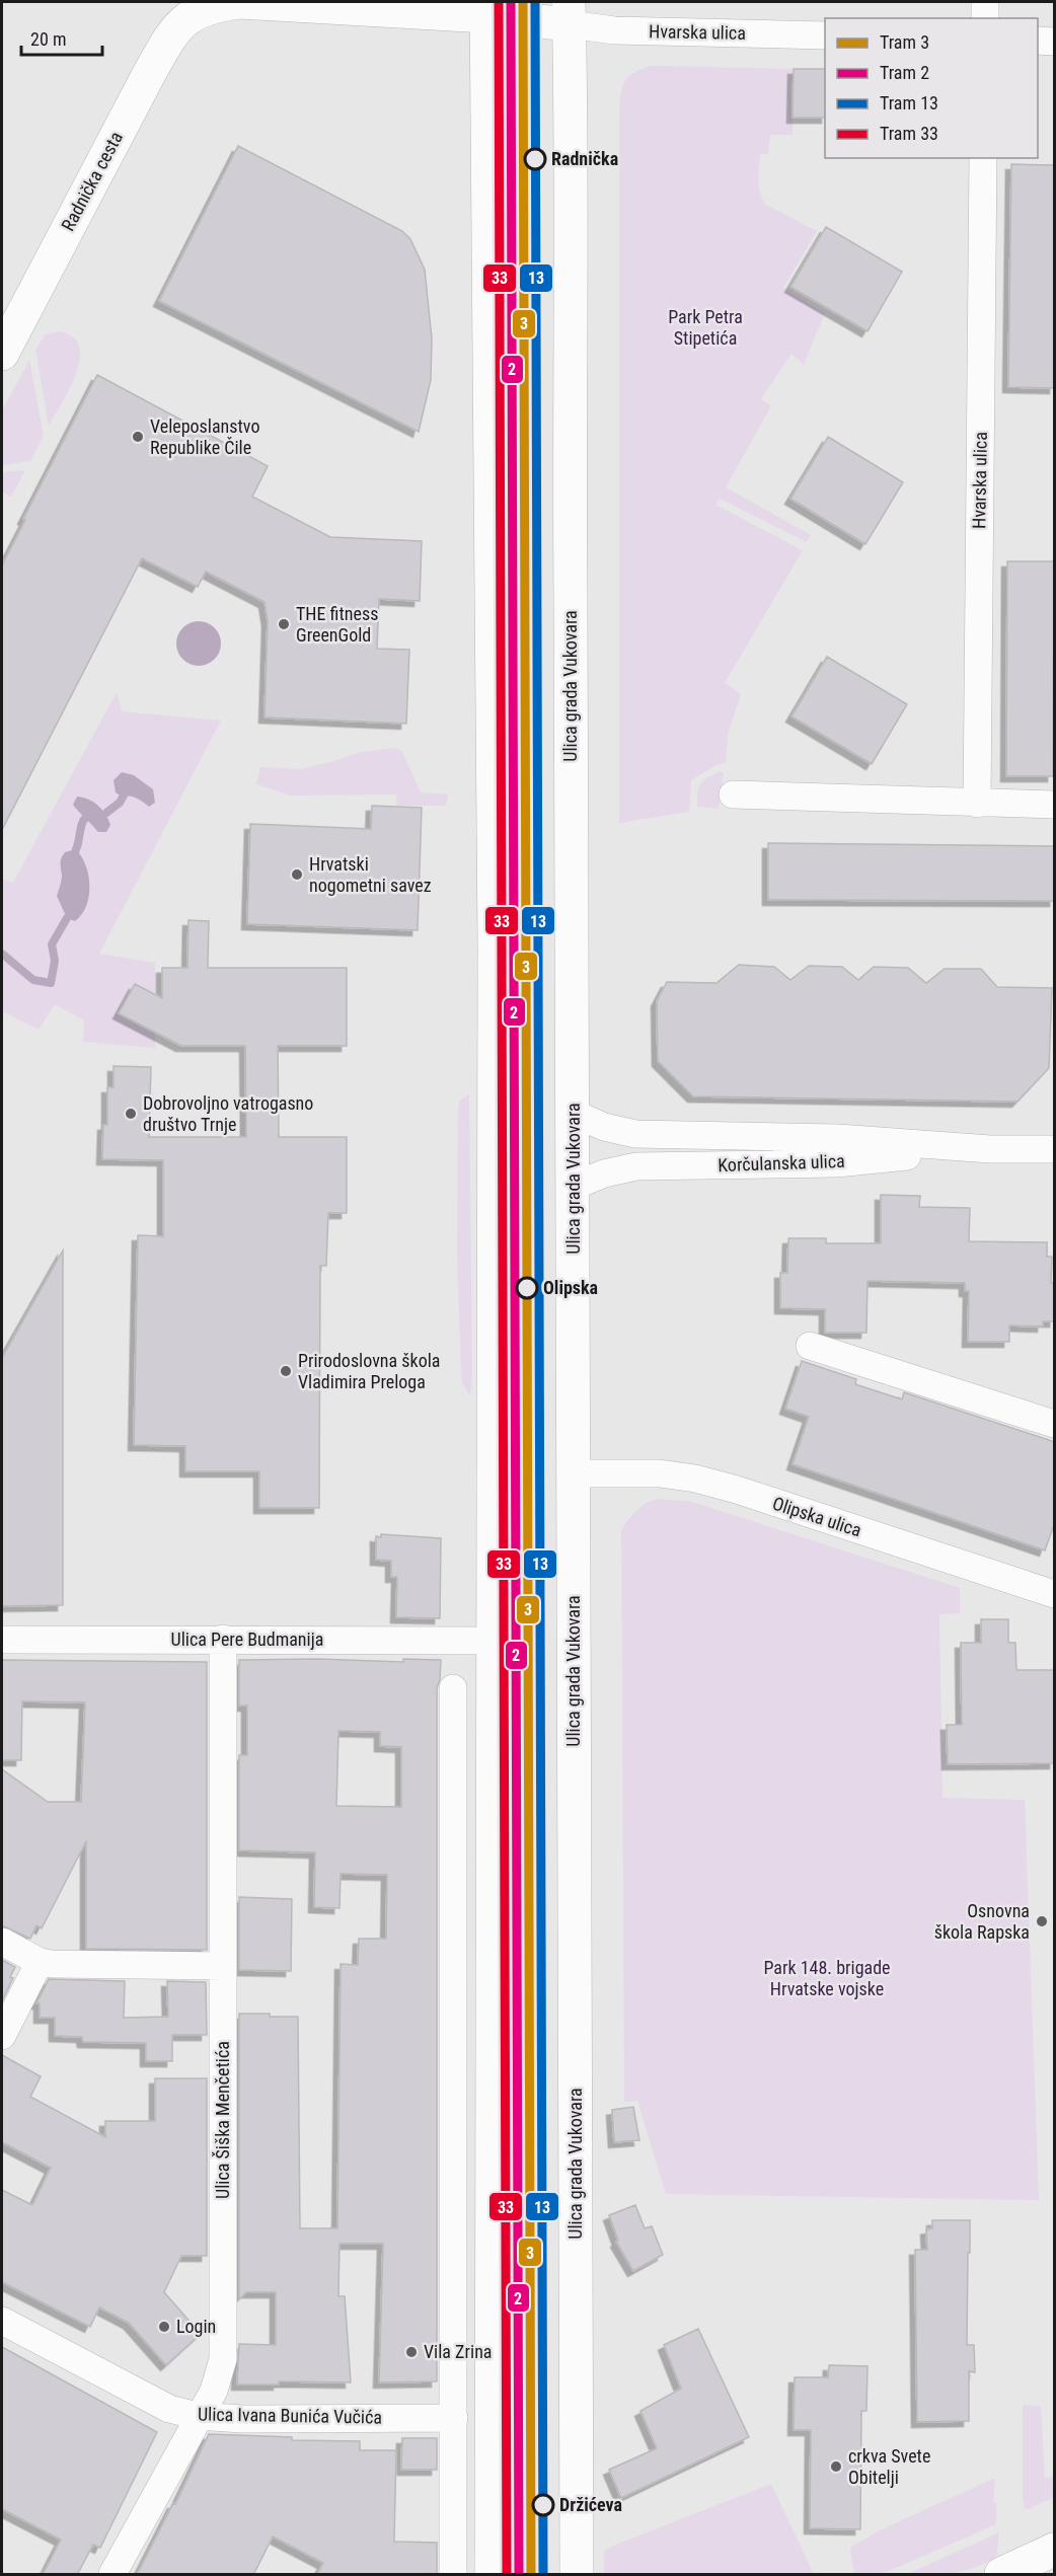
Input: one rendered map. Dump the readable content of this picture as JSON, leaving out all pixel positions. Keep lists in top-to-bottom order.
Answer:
{
  "streets": {
    "main road": ["Radnička cesta", "Ulica grada Vukovara"],
    "street": [
      "Hvarska ulica",
      "Korčulanska ulica",
      "Olipska ulica",
      "Ulica Pere Budmanija",
      "Ulica Šiška Menčetića",
      "Ulica Ivana Bunića Vučića"
    ]
  },
  "crossings": [
    ["Hvarska ulica", "Radnička cesta"],
    ["Hvarska ulica", "Ulica grada Vukovara"],
    ["Radnička cesta", "Ulica grada Vukovara"],
    ["Ulica grada Vukovara", "Korčulanska ulica"],
    ["Ulica grada Vukovara", "Olipska ulica"],
    ["Ulica Pere Budmanija", "Ulica Šiška Menčetića"],
    ["Ulica Šiška Menčetića", "Ulica Ivana Bunića Vučića"]
  ],
  "parks": ["Park Petra Stipetića", "Park 148. brigade Hrvatske vojske"],
  "places": [
    "Radnička",
    "Veleposlanstvo Republike Čile",
    "THE fitness GreenGold",
    "Hrvatski nogometni savez",
    "Dobrovoljno vatrogasno društvo Trnje",
    "Olipska",
    "Prirodoslovna škola Vladimira Preloga",
    "Osnovna škola Rapska",
    "Login",
    "Vila Zrina",
    "crkva Svete Obitelji",
    "Držićeva"
  ],
  "lines": [
    "tram line 3",
    "tram line 2",
    "tram line 13",
    "tram line 33"
  ],
  "legend": [
    "Tram 3",
    "Tram 2",
    "Tram 13",
    "Tram 33"
  ],
  "scale_bar": "20 m"
}
